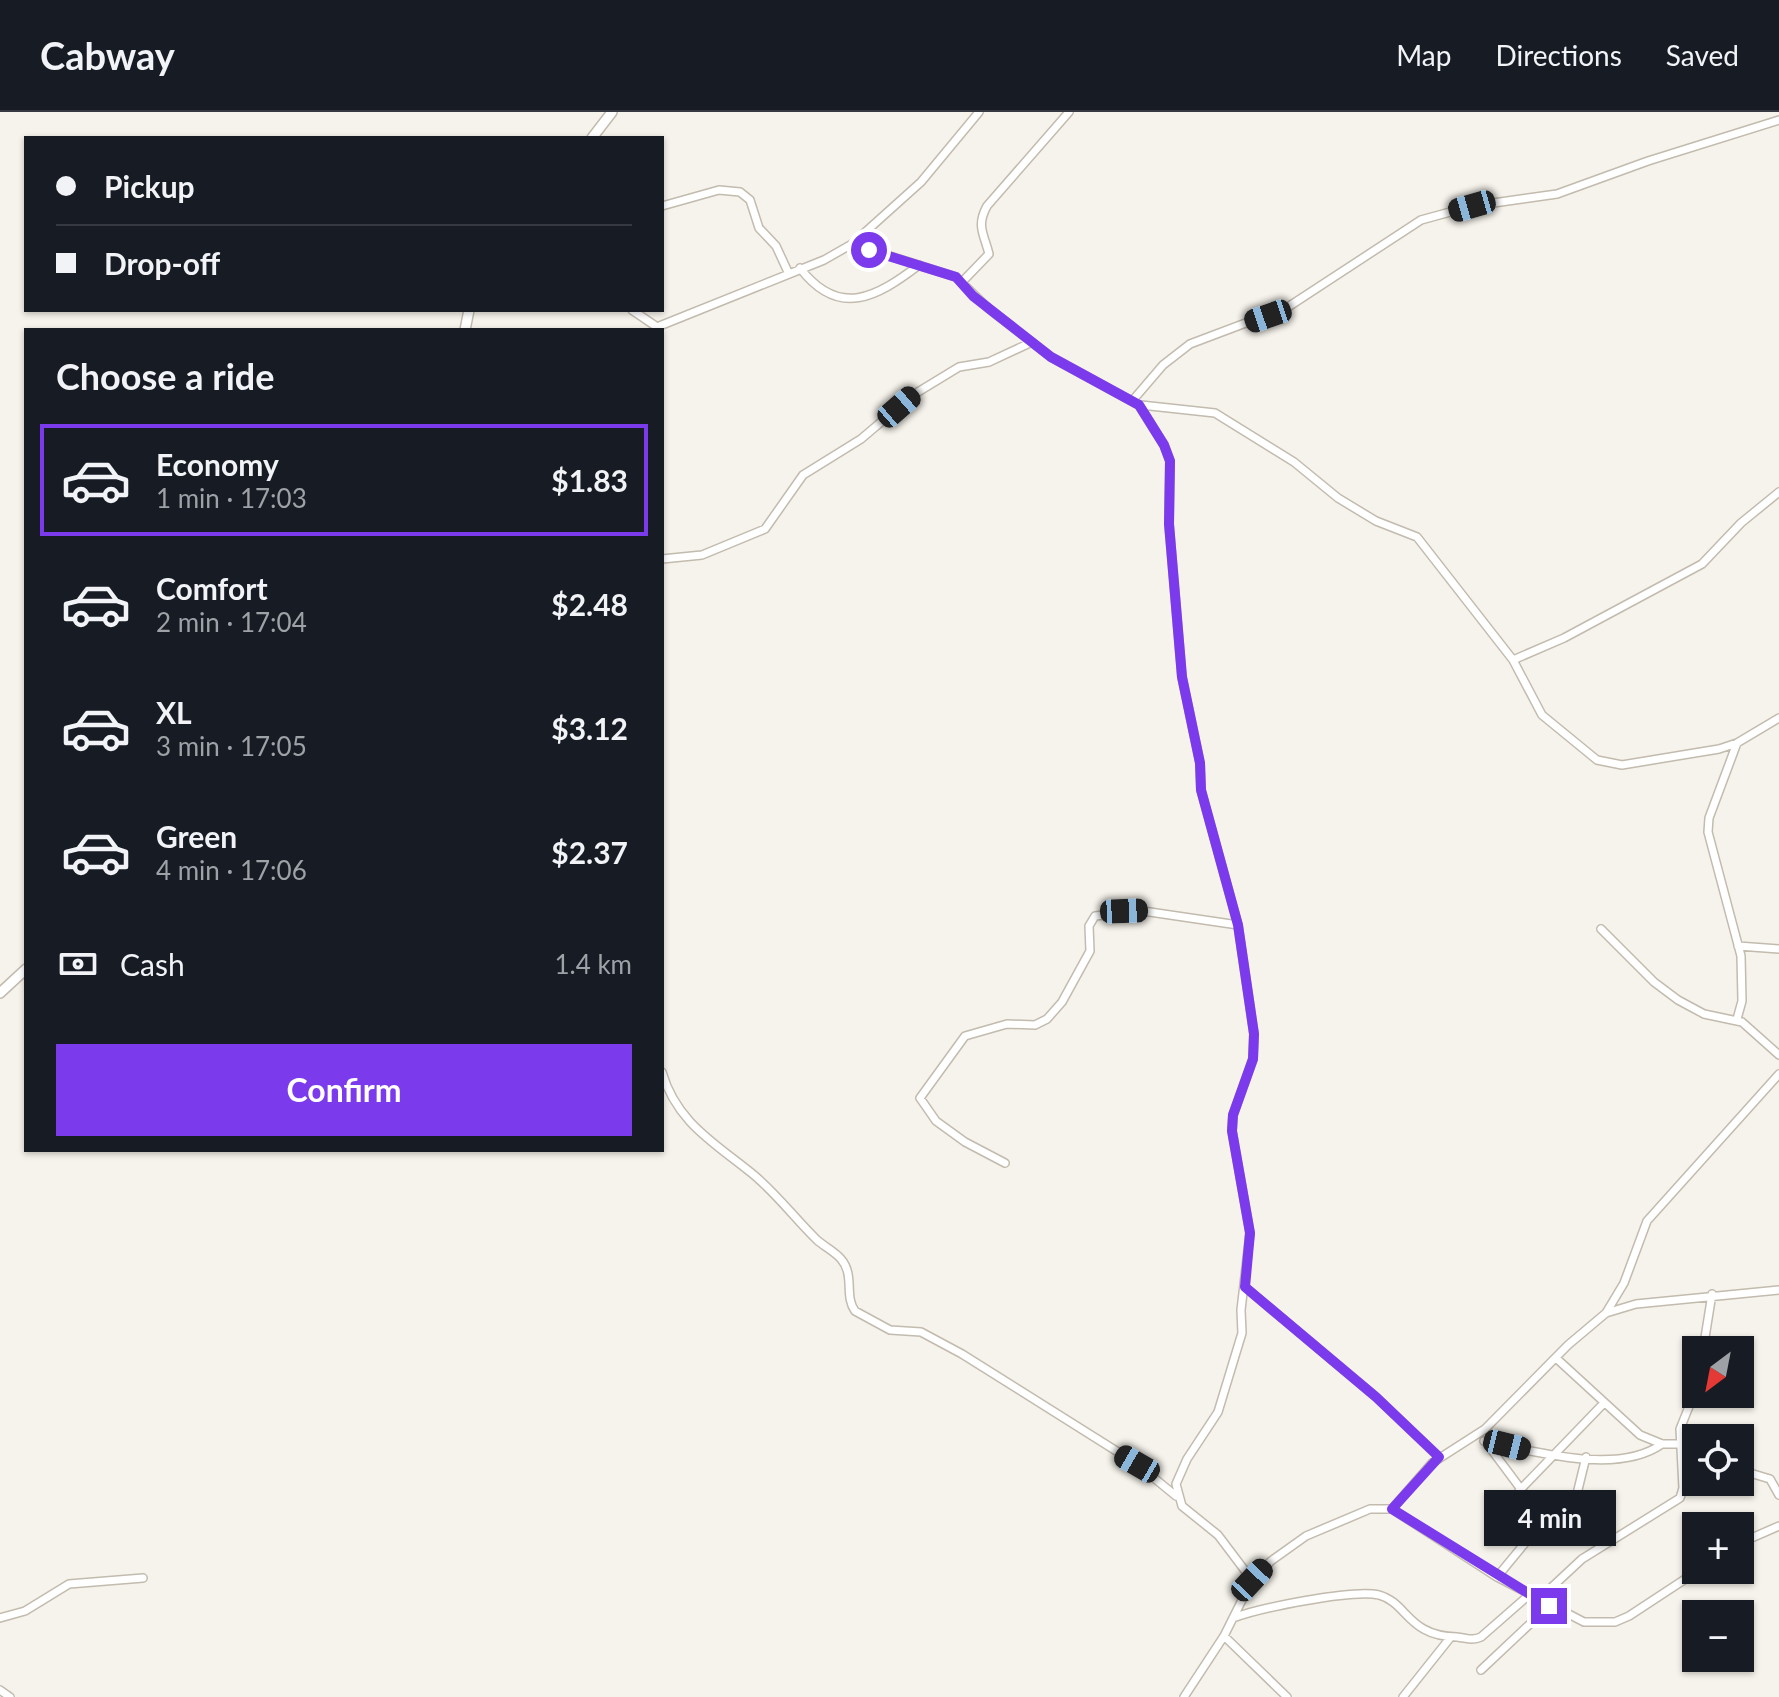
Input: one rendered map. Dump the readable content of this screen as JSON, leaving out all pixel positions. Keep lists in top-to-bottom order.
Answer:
{
  "north": "bottom left",
  "page": {
    "header": "Cabway",
    "nav": ["Map", "Directions", "Saved"],
    "banner": ["Pickup", "Drop-off"],
    "heading": "Choose a ride",
    "list": [
      {
        "name": "Economy",
        "note": "1 min · 17:03",
        "value": "$1.83"
      },
      {
        "name": "Comfort",
        "note": "2 min · 17:04",
        "value": "$2.48"
      },
      {
        "name": "XL",
        "note": "3 min · 17:05",
        "value": "$3.12"
      },
      {
        "name": "Green",
        "note": "4 min · 17:06",
        "value": "$2.37"
      }
    ],
    "pay": ["Cash", "1.4 km"],
    "buttons": "Confirm",
    "map_buttons": ["+", "−"],
    "bubble": "4 min"
  }
}
